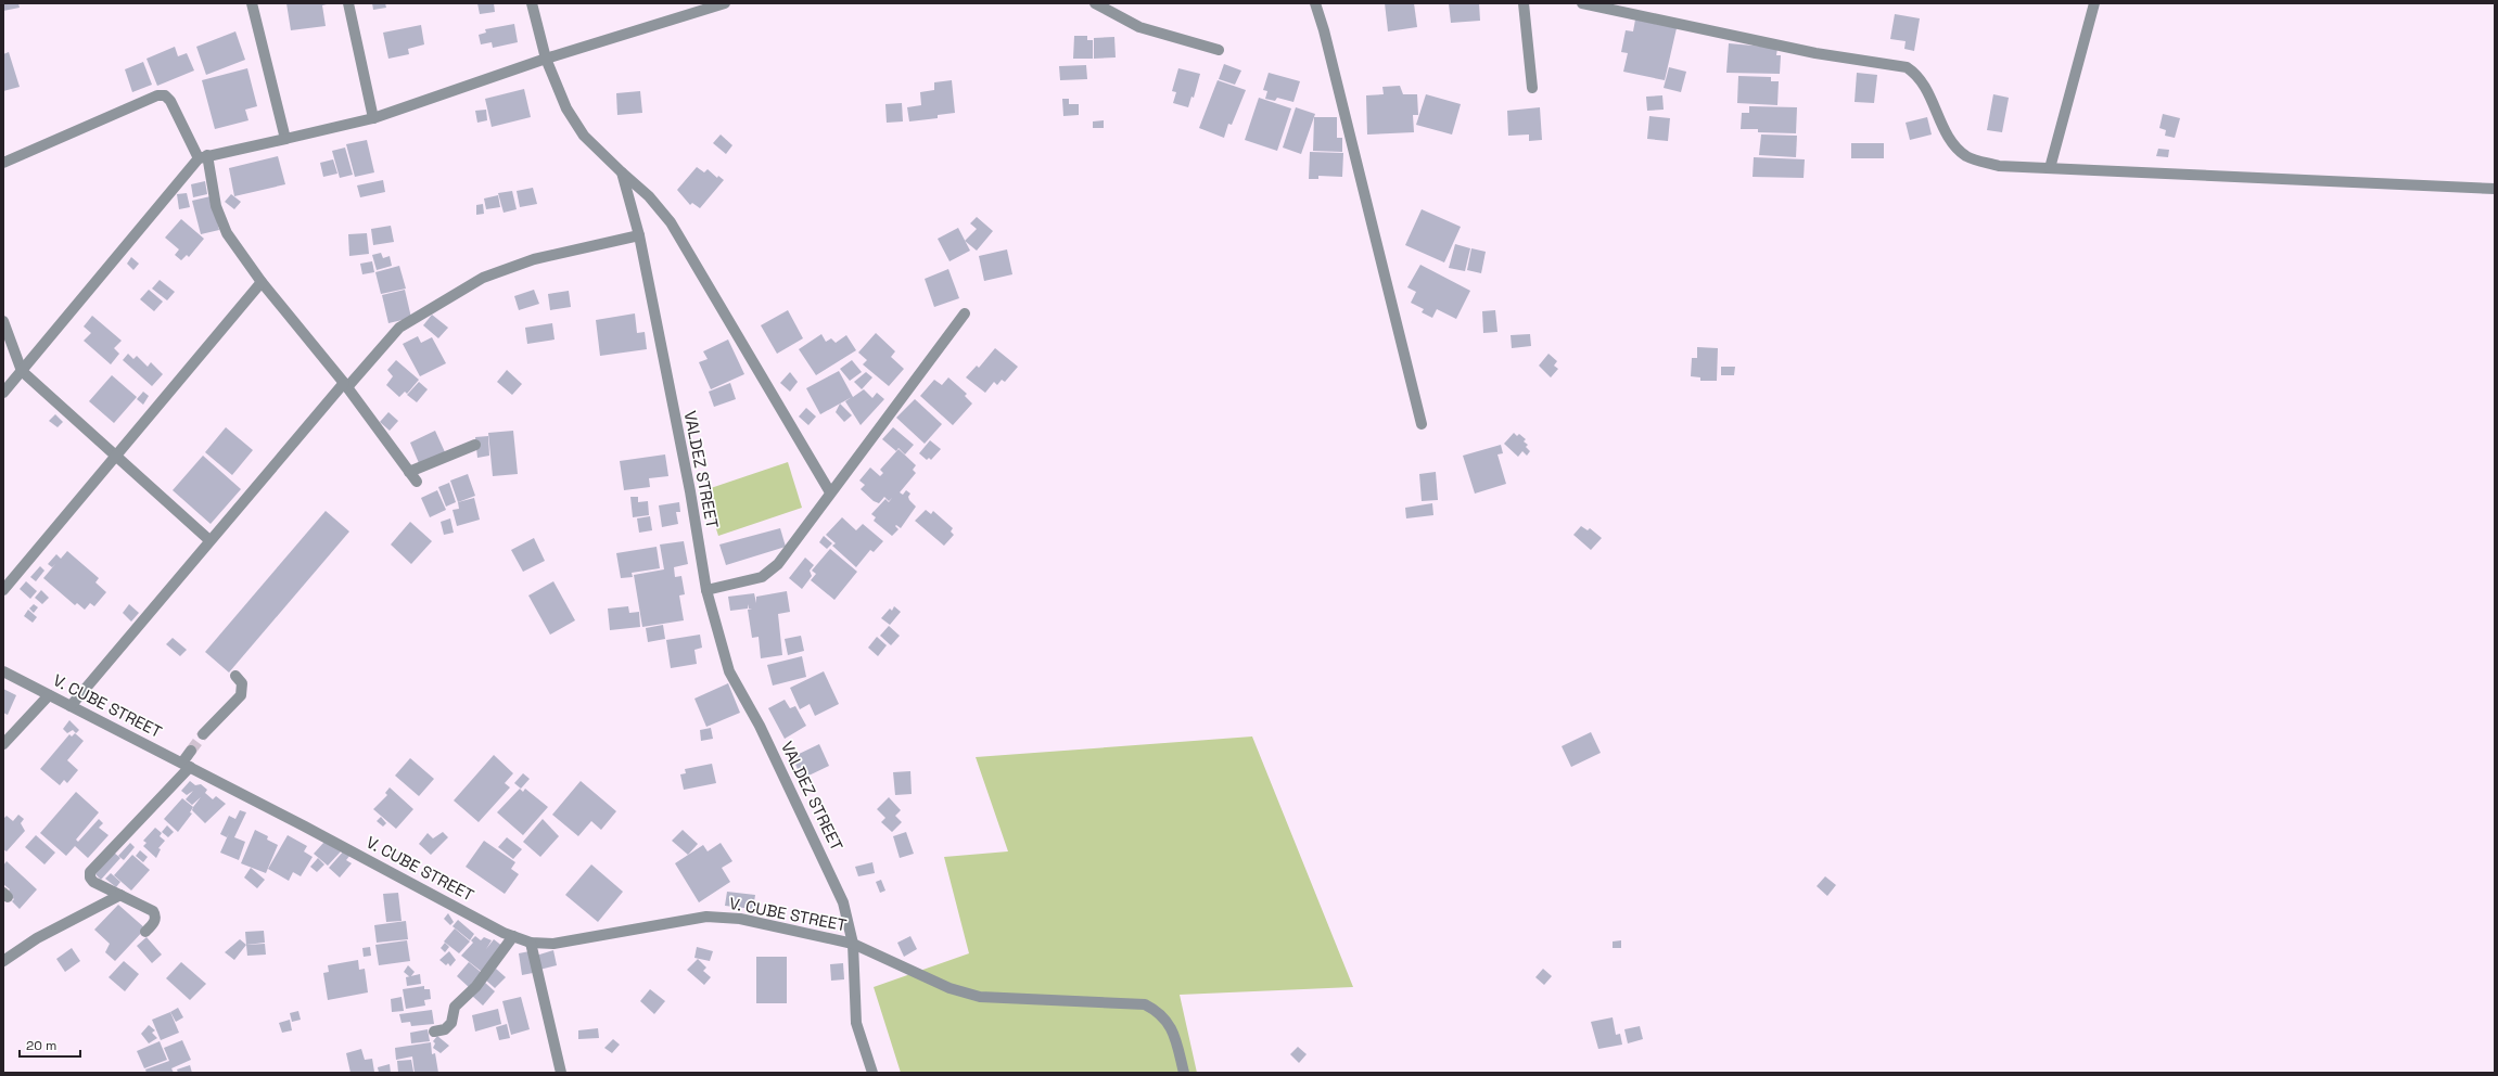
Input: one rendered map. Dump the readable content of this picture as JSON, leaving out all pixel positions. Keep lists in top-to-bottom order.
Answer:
{
  "streets": {
    "street": ["VALDEZ STREET", "V. CUBE STREET"]
  },
  "crossings": [
    ["VALDEZ STREET", "V. CUBE STREET"]
  ],
  "scale_bar": "20 m"
}
